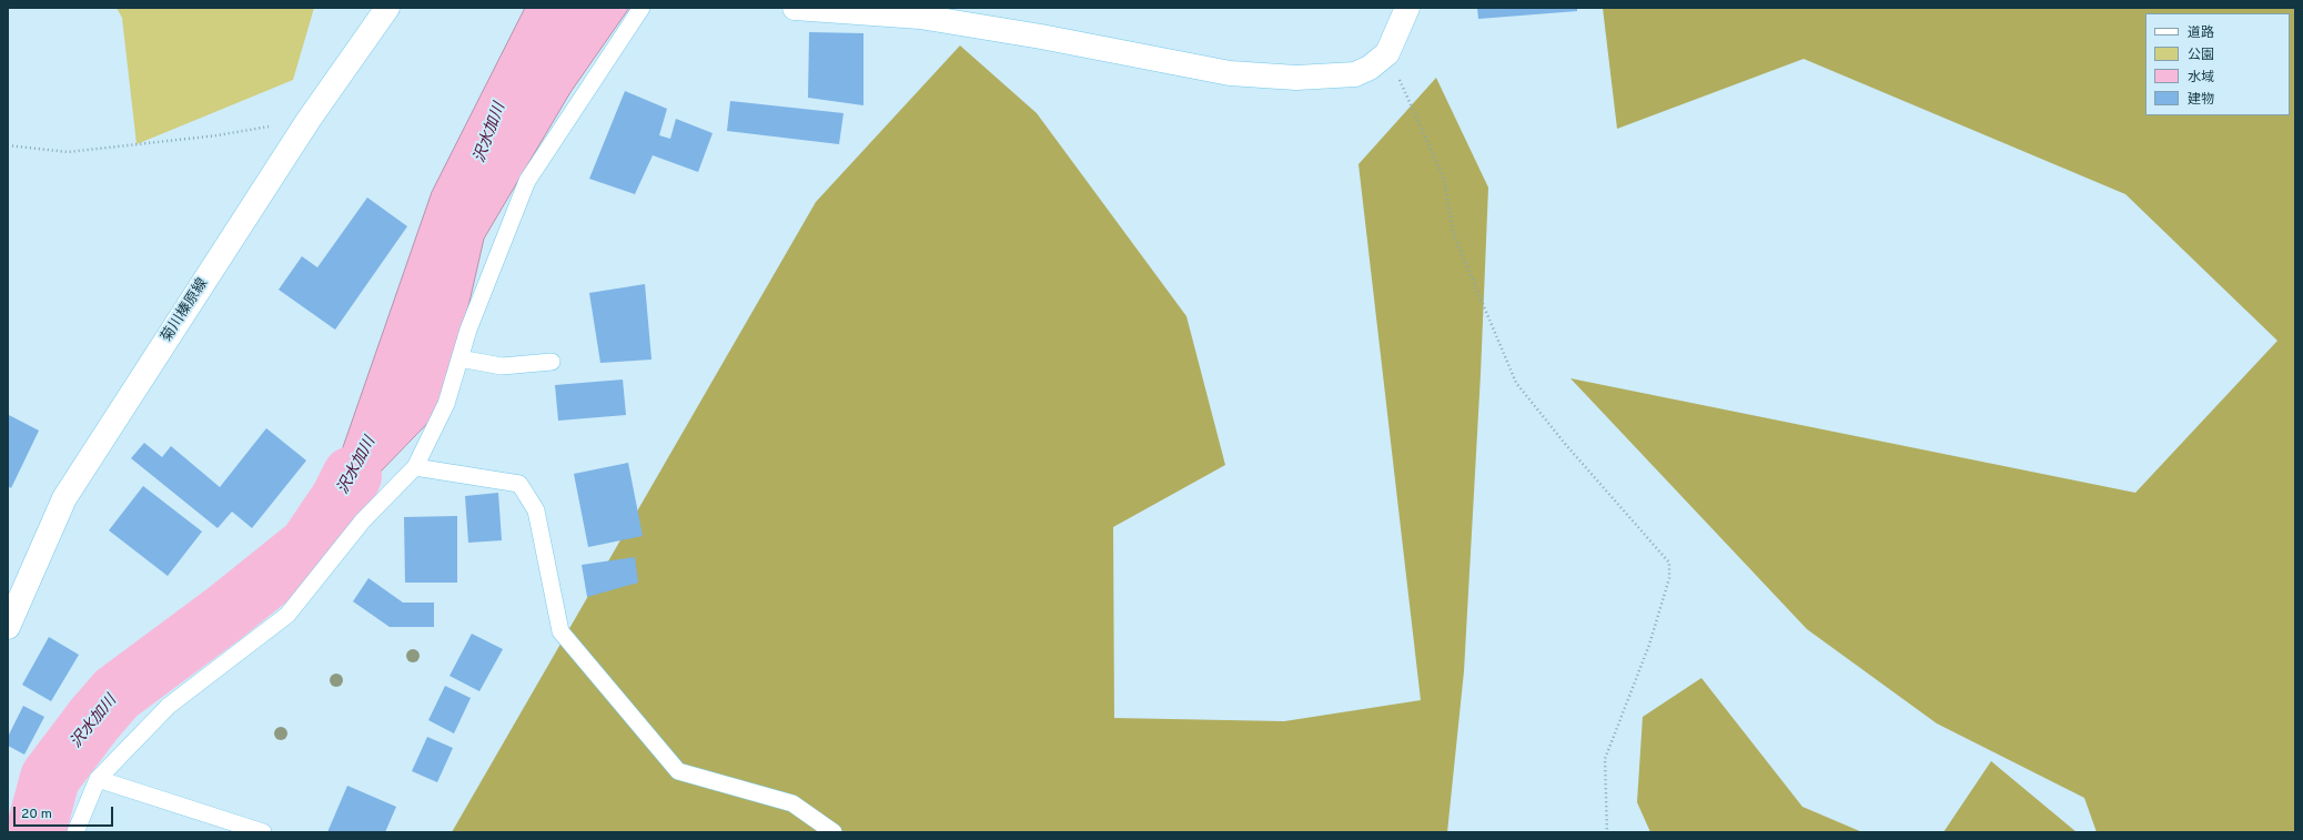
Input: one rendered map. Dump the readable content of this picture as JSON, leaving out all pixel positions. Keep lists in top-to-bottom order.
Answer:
{
  "streets": {
    "main road": ["菊川榛原線"]
  },
  "water": ["沢水加川"],
  "legend": [
    "道路",
    "公園",
    "水域",
    "建物"
  ],
  "scale_bar": "20 m"
}
